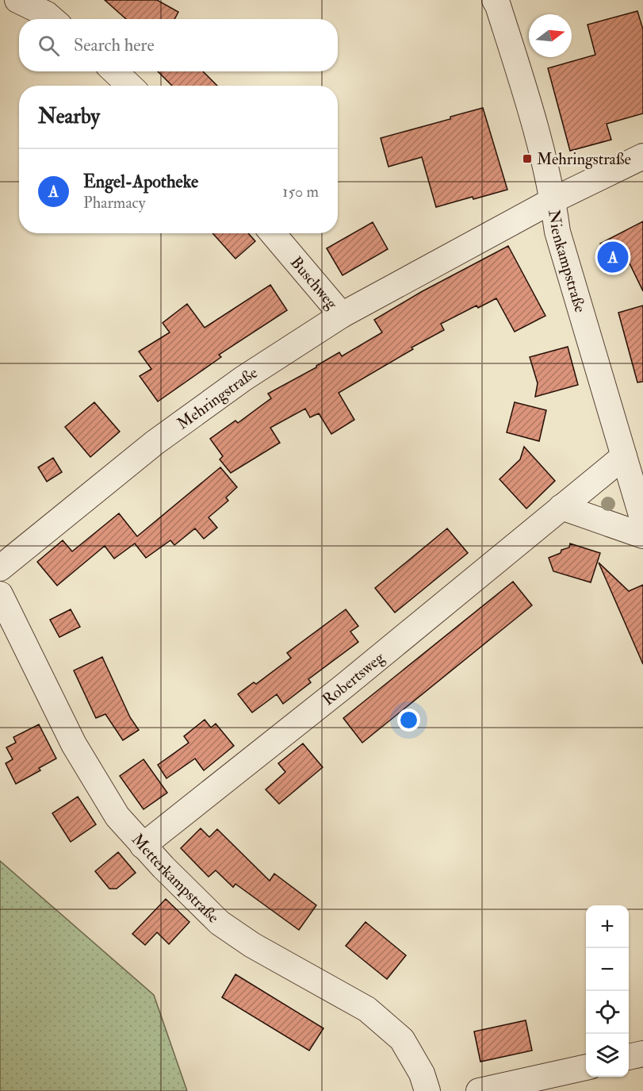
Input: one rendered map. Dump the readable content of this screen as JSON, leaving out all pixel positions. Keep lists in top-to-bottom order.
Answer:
{
  "streets": {
    "street": [
      "Nienkampstraße",
      "Buschweg",
      "Mehringstraße",
      "Robertsweg",
      "Metterkampstraße"
    ]
  },
  "crossings": [
    ["Nienkampstraße", "Mehringstraße"],
    ["Nienkampstraße", "Robertsweg"],
    ["Buschweg", "Mehringstraße"],
    ["Robertsweg", "Metterkampstraße"]
  ],
  "places": {
    "transit": ["Mehringstraße"]
  },
  "north": "right",
  "page": {
    "search": "Search here",
    "heading": "Nearby",
    "list": [
      {
        "mark": "A",
        "name": "Engel-Apotheke",
        "note": "Pharmacy",
        "value": "150 m"
      }
    ],
    "pins": "A",
    "map_buttons": ["+", "−"]
  }
}
